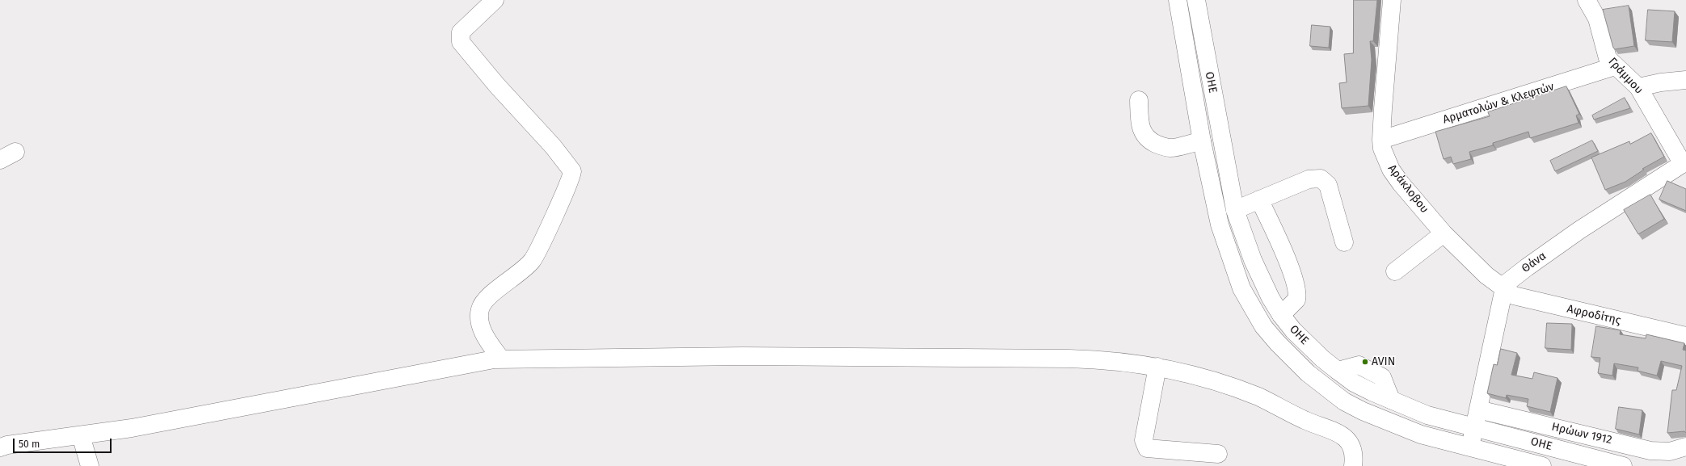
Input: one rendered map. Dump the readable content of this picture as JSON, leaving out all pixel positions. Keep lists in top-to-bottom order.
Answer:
{
  "streets": {
    "street": [
      "Γράμμου",
      "ΟΗΕ",
      "Αρματολών & Κλεφτών",
      "Αράκλοβου",
      "Θάνα",
      "Αφροδίτης",
      "Ηρώων 1912"
    ]
  },
  "crossings": [
    ["Γράμμου", "Αρματολών & Κλεφτών"],
    ["Γράμμου", "Θάνα"],
    ["ΟΗΕ", "Θάνα"],
    ["Αρματολών & Κλεφτών", "Αράκλοβου"],
    ["Αράκλοβου", "Θάνα"],
    ["Αράκλοβου", "Αφροδίτης"],
    ["Θάνα", "Αφροδίτης"],
    ["Θάνα", "Ηρώων 1912"]
  ],
  "places": ["AVIN"],
  "scale_bar": "50 m"
}
